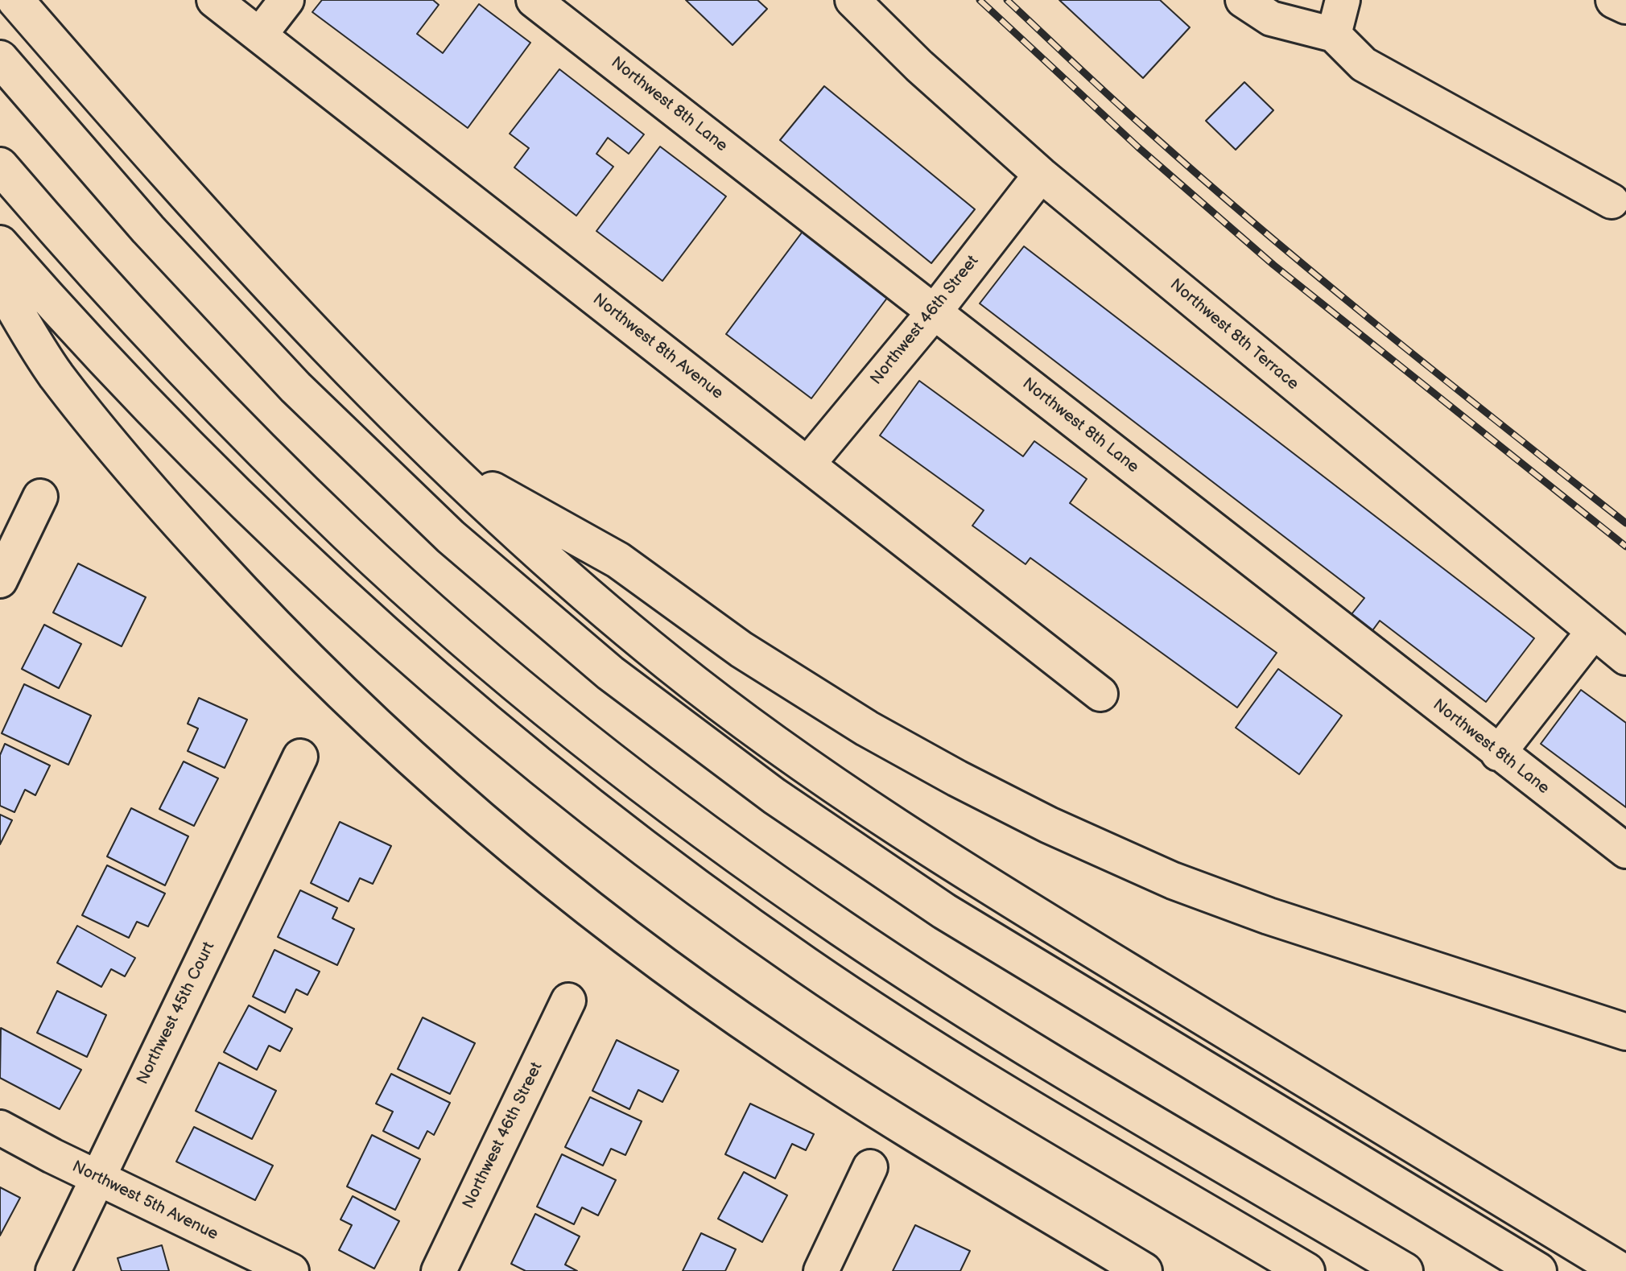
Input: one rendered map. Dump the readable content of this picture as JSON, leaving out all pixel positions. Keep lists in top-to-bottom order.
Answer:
{
  "streets": {
    "street": [
      "Northwest 8th Lane",
      "Northwest 46th Street",
      "Northwest 8th Terrace",
      "Northwest 8th Avenue",
      "Northwest 45th Court",
      "Northwest 5th Avenue"
    ]
  },
  "crossings": [
    ["Northwest 8th Lane", "Northwest 46th Street"],
    ["Northwest 46th Street", "Northwest 8th Terrace"],
    ["Northwest 46th Street", "Northwest 8th Avenue"],
    ["Northwest 45th Court", "Northwest 5th Avenue"]
  ]
}
